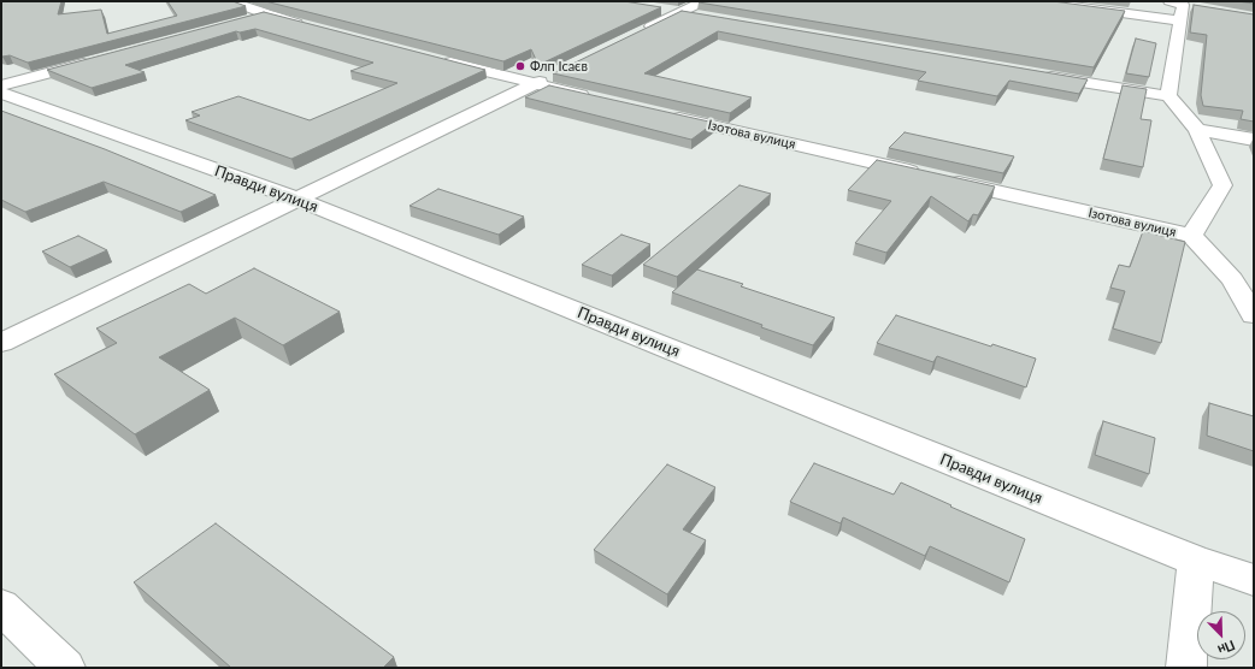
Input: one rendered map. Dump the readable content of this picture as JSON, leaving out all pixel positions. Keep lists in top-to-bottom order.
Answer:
{
  "streets": {
    "street": ["Ізотова вулиця", "Правди вулиця"]
  },
  "places": ["Флп Ісаєв"],
  "north": "bottom right"
}
